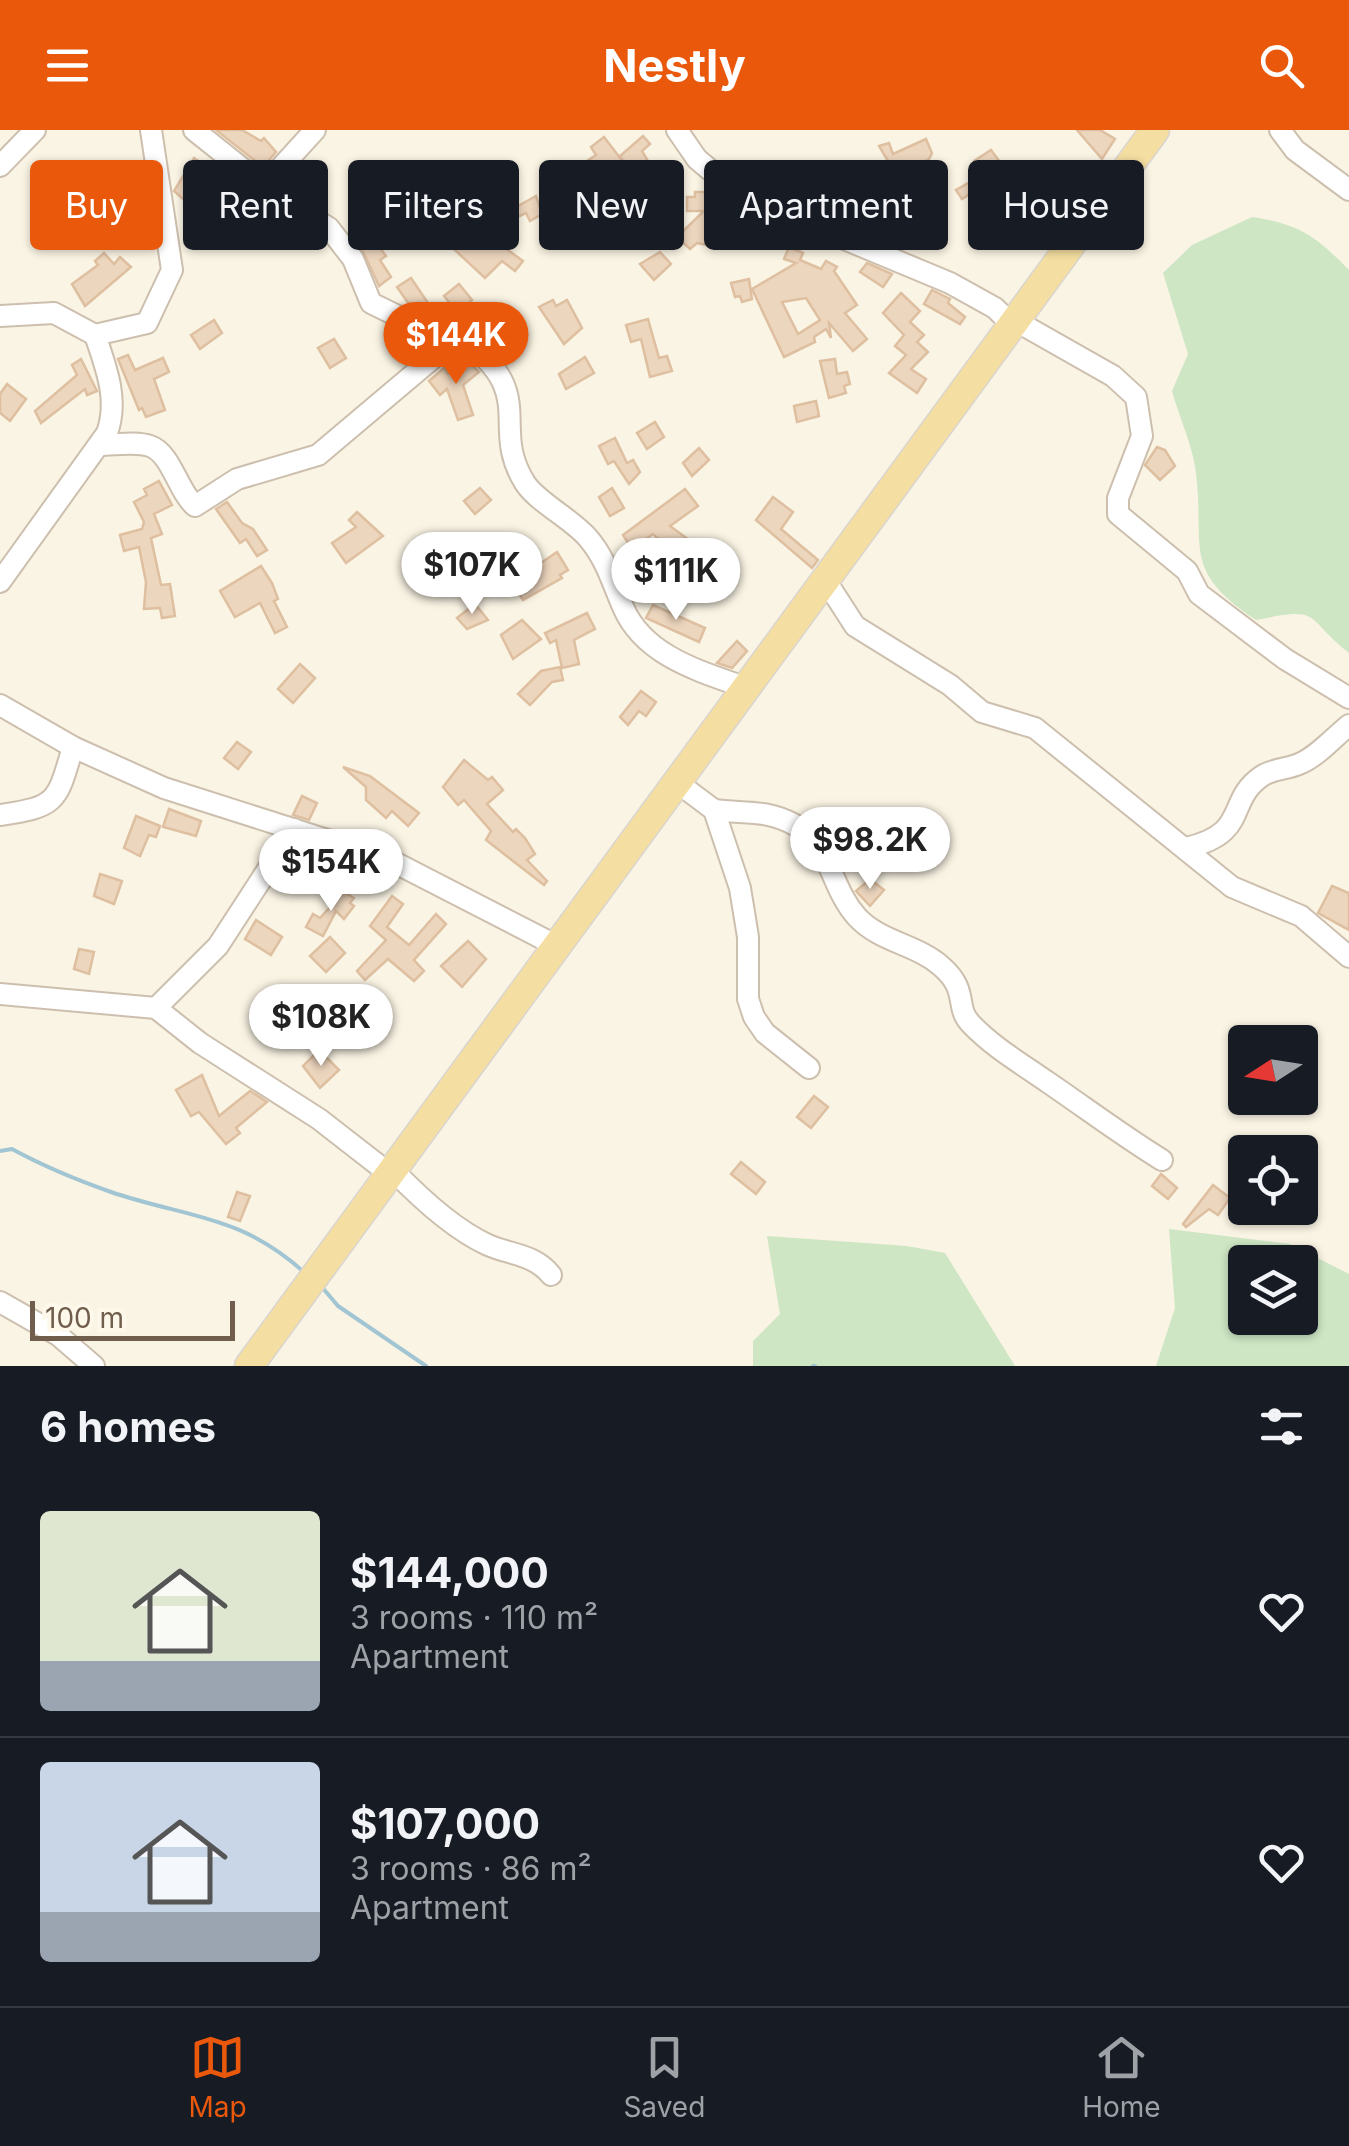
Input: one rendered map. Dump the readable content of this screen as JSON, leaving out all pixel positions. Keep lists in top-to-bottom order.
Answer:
{
  "scale_bar": "100 m",
  "north": "left",
  "page": {
    "header": "Nestly",
    "chip": [
      "Buy",
      "Rent",
      "Filters",
      "New",
      "Apartment",
      "House"
    ],
    "price": [
      "$144K",
      "$107K",
      "$111K",
      "$98.2K",
      "$154K",
      "$108K"
    ],
    "scale": "100 m",
    "heading": "6 homes",
    "list": [
      {
        "name": "$144,000",
        "note": "3 rooms · 110 m² · Apartment"
      },
      {
        "name": "$107,000",
        "note": "3 rooms · 86 m² · Apartment"
      }
    ],
    "tabs": ["Map", "Saved", "Home"]
  }
}
